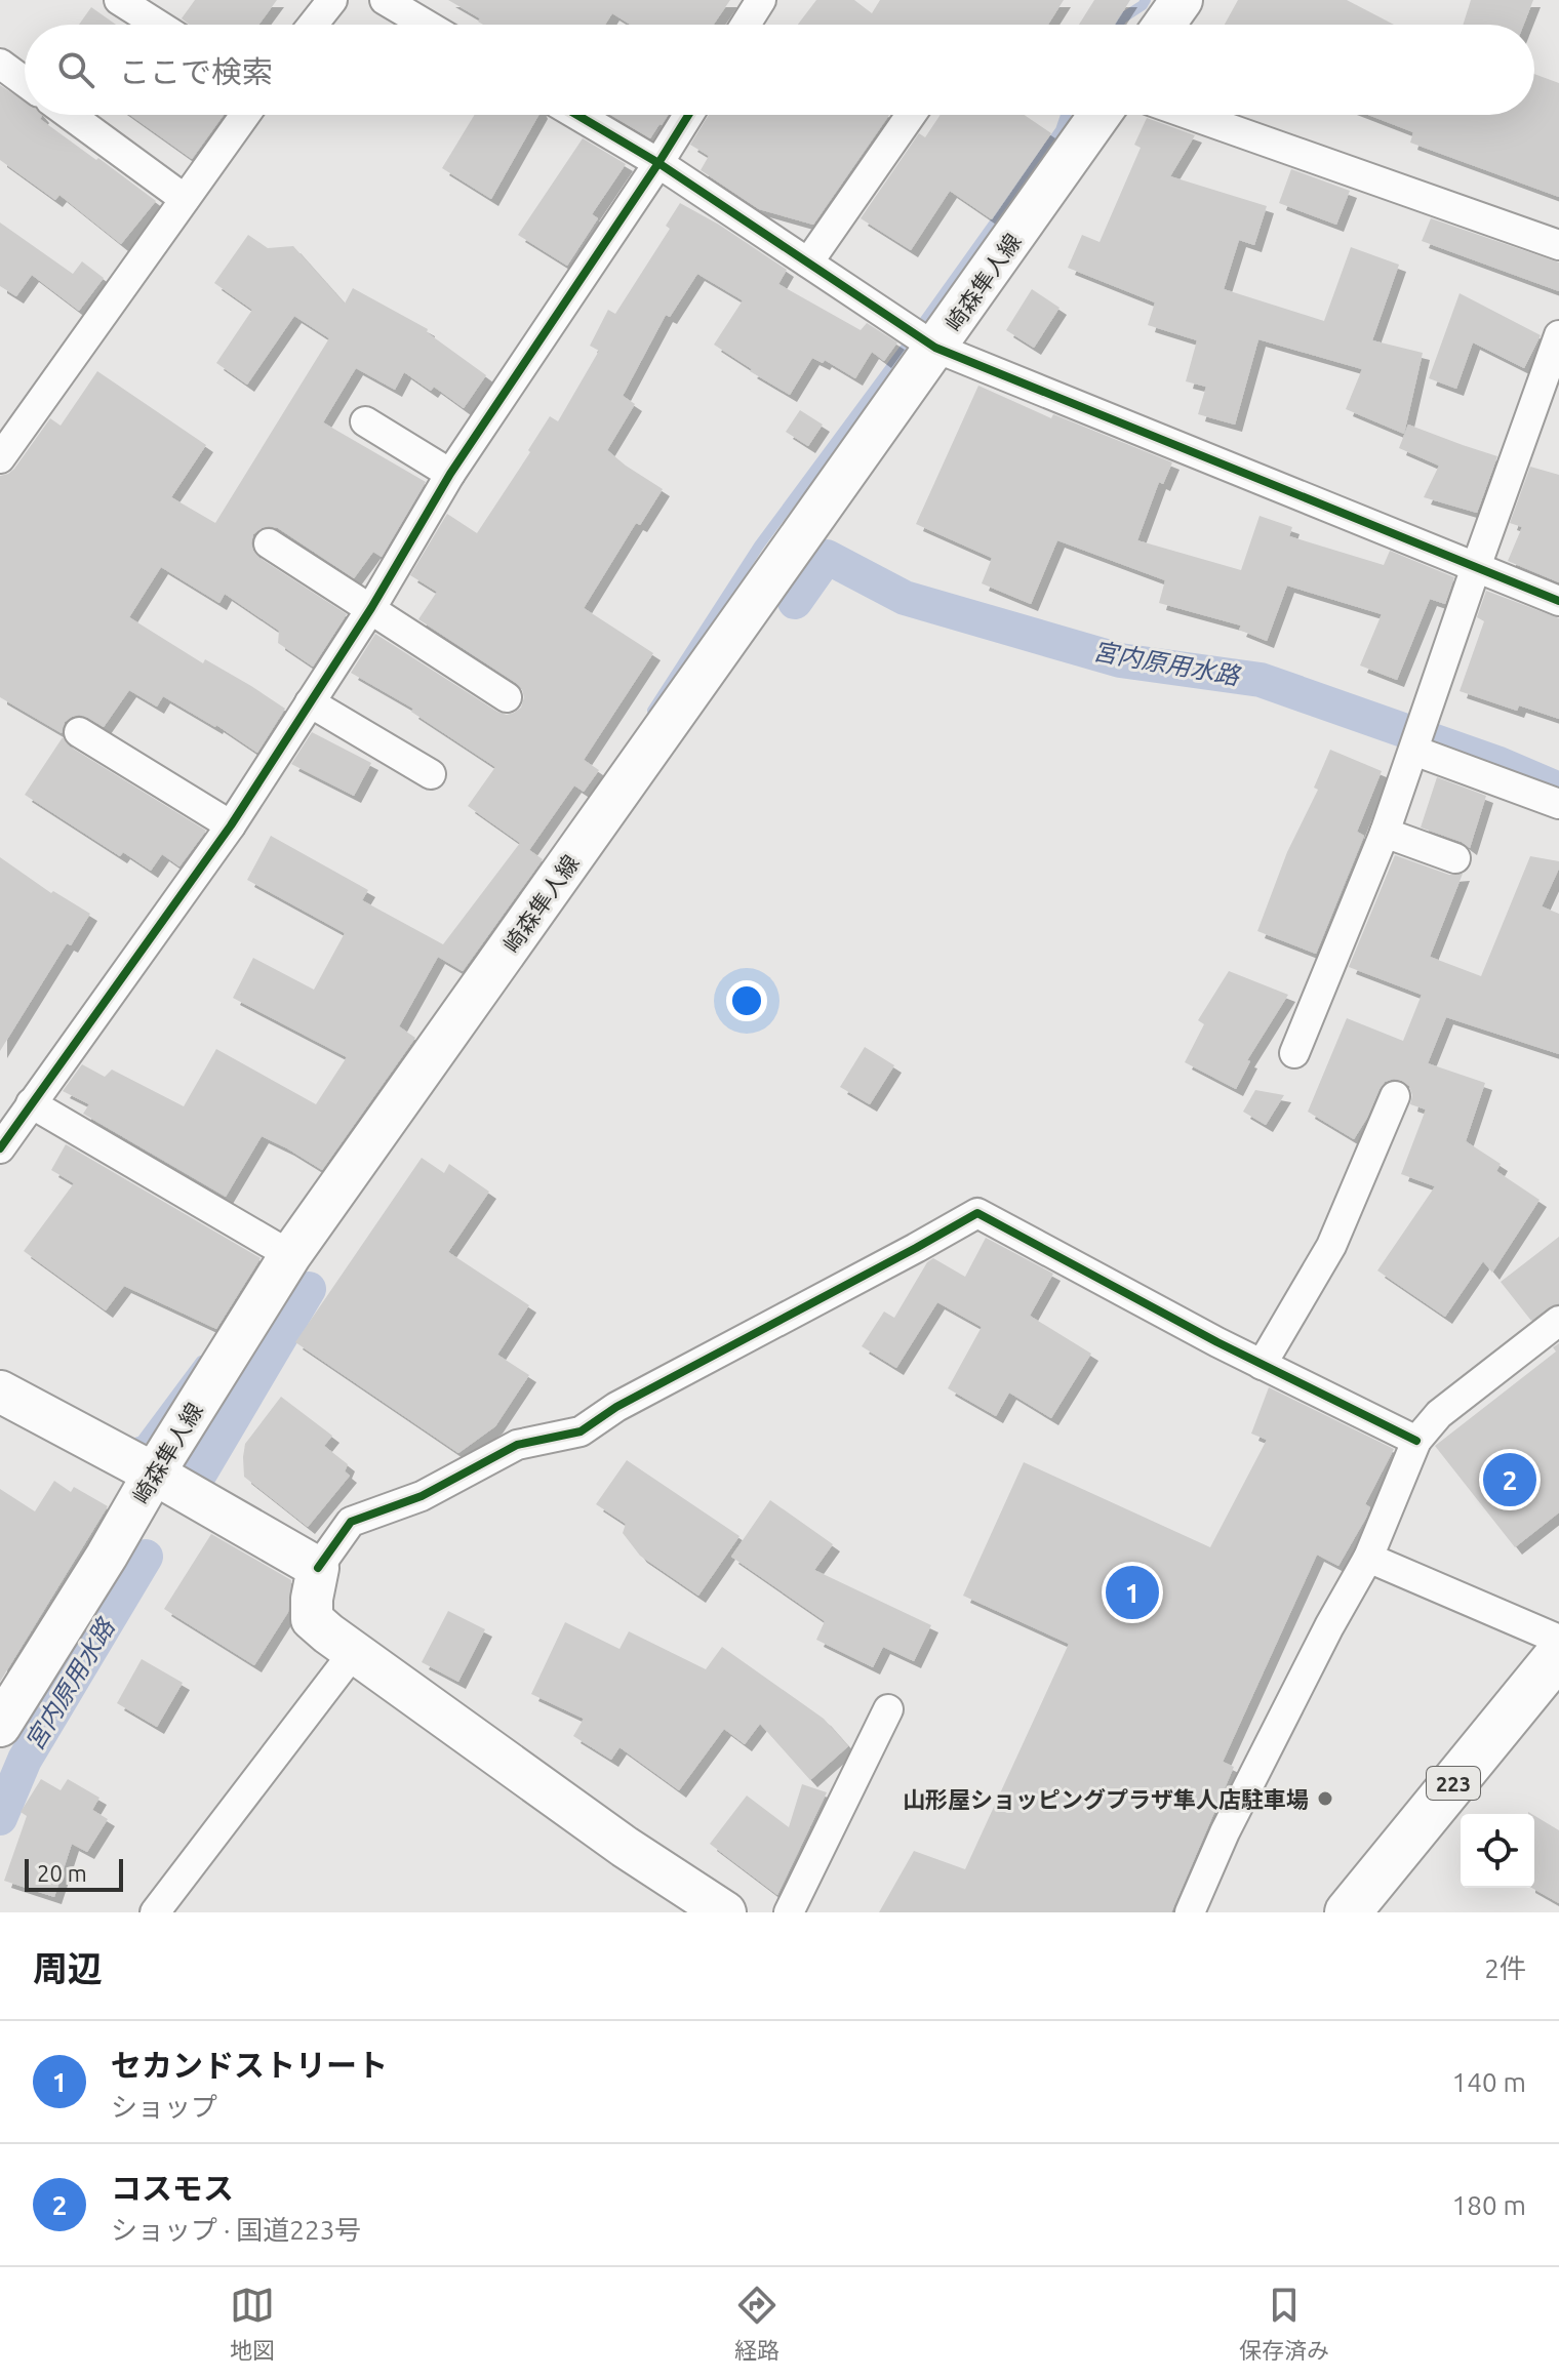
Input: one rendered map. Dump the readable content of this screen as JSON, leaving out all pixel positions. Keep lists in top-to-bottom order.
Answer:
{
  "streets": {
    "highway": ["223"],
    "main road": ["崎森隼人線"]
  },
  "water": ["宮内原用水路"],
  "places": ["山形屋ショッピングプラザ隼人店駐車場"],
  "scale_bar": "20 m",
  "page": {
    "search": "ここで検索",
    "pins": ["2", "1"],
    "scale": "20 m",
    "heading": ["周辺", "2件"],
    "list": [
      {
        "mark": "1",
        "name": "セカンドストリート",
        "note": "ショップ",
        "value": "140 m"
      },
      {
        "mark": "2",
        "name": "コスモス",
        "note": "ショップ · 国道223号",
        "value": "180 m"
      }
    ],
    "nav": ["地図", "経路", "保存済み"]
  }
}
